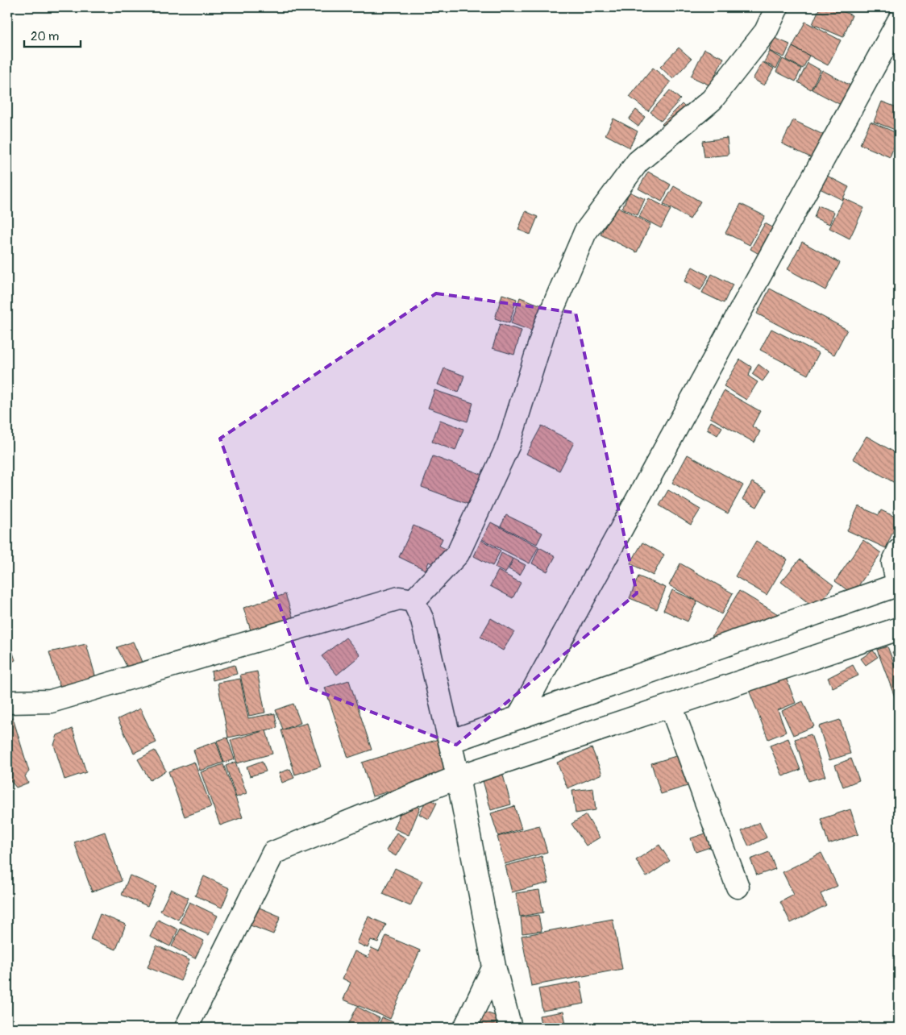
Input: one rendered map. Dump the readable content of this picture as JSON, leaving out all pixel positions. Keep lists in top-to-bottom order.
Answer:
{
  "scale_bar": "20 m"
}
